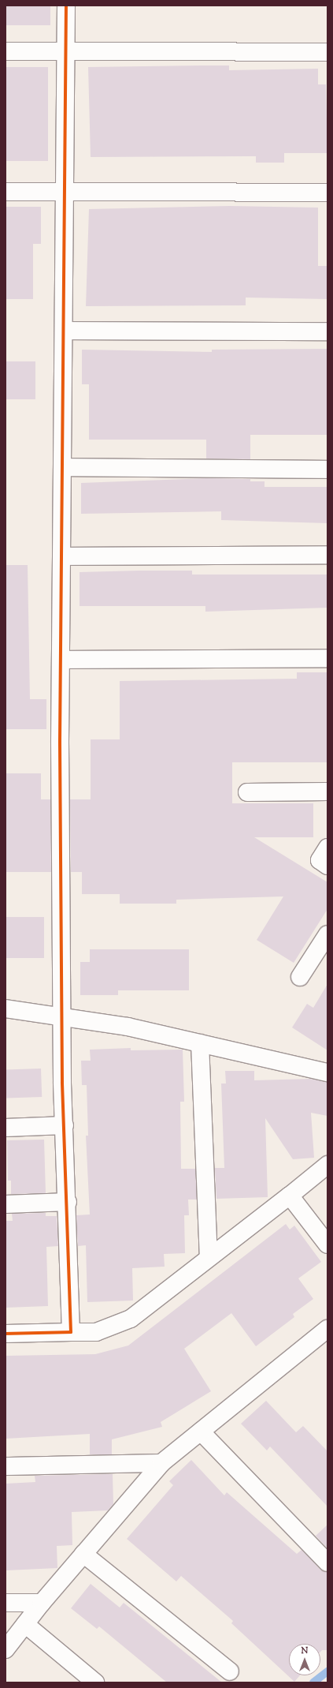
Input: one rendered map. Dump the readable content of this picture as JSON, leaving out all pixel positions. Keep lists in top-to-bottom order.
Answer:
{
  "north": "top"
}
